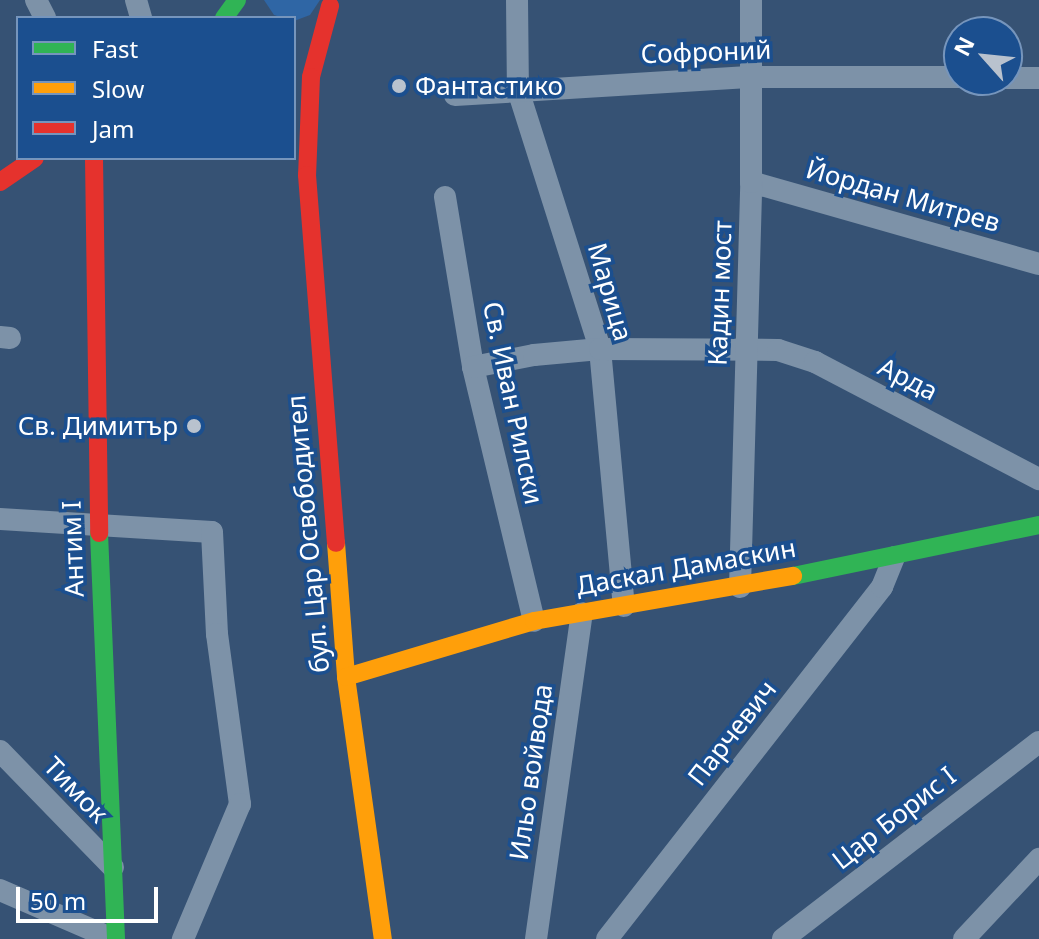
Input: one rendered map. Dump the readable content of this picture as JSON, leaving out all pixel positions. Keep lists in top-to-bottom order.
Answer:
{
  "streets": {
    "street": [
      "Софроний",
      "Йордан Митрев",
      "Марица",
      "Кадин мост",
      "Арда",
      "Св. Иван Рилски",
      "бул. Цар Освободител",
      "Антим I",
      "Даскал Дамаскин",
      "Парчевич",
      "Ильо войвода",
      "Тимок",
      "Цар Борис I"
    ]
  },
  "crossings": [
    ["Софроний", "Марица"],
    ["Софроний", "Кадин мост"],
    ["Йордан Митрев", "Кадин мост"],
    ["Марица", "Арда"],
    ["Марица", "Даскал Дамаскин"],
    ["Кадин мост", "Арда"],
    ["Кадин мост", "Даскал Дамаскин"],
    ["Арда", "Св. Иван Рилски"],
    ["Св. Иван Рилски", "Даскал Дамаскин"],
    ["бул. Цар Освободител", "Даскал Дамаскин"],
    ["Антим I", "Тимок"],
    ["Даскал Дамаскин", "Парчевич"],
    ["Даскал Дамаскин", "Ильо войвода"]
  ],
  "places": ["Фантастико", "Св. Димитър"],
  "legend": ["Fast", "Slow", "Jam"],
  "scale_bar": "50 m",
  "north": "top left"
}
